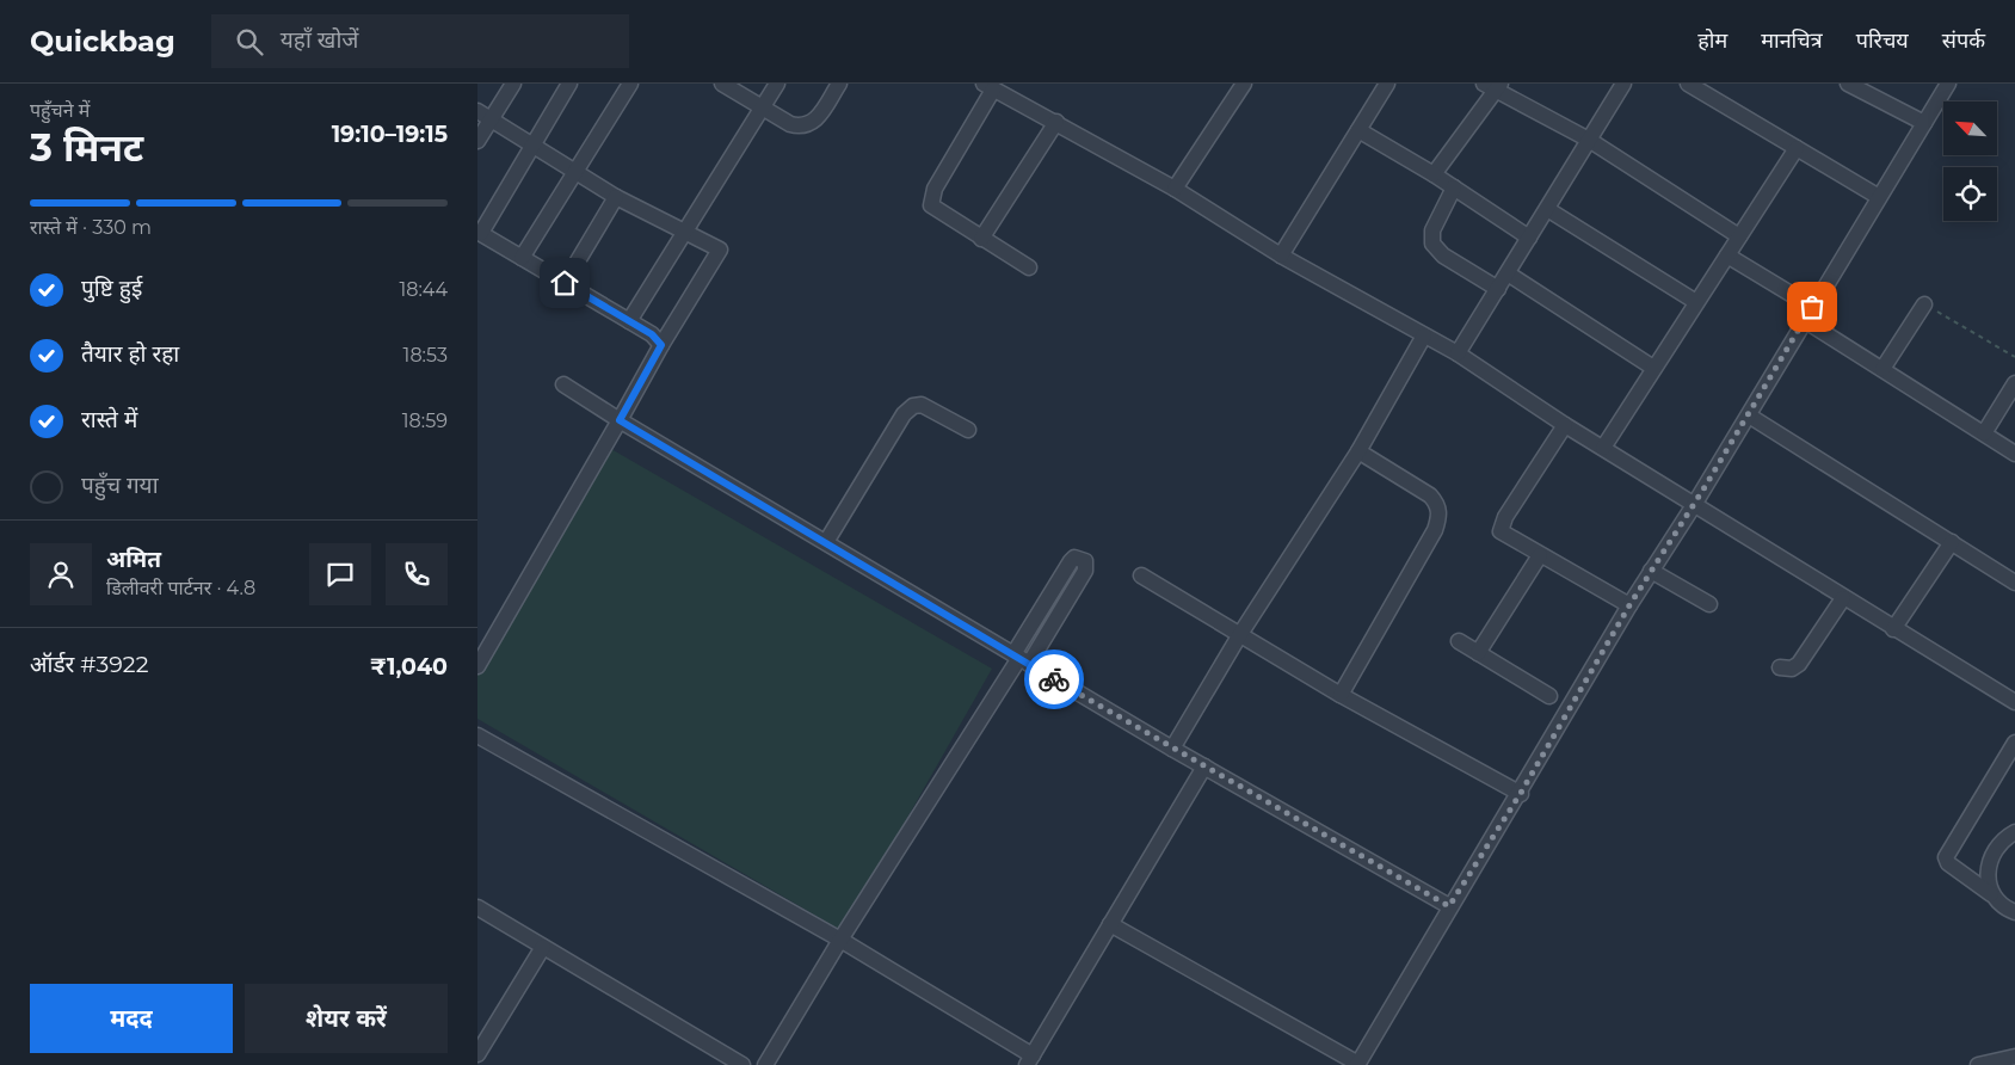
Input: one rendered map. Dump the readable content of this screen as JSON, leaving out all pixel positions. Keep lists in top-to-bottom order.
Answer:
{
  "north": "top left",
  "page": {
    "header": "Quickbag",
    "search": "यहाँ खोजें",
    "nav": [
      "होम",
      "मानचित्र",
      "परिचय",
      "संपर्क"
    ],
    "heading": ["3 मिनट", "पहुँचने में", "19:10–19:15"],
    "panel": [
      "अमित",
      "डिलीवरी पार्टनर · 4.8",
      "ऑर्डर #3922",
      "₹1,040"
    ],
    "bar": "रास्ते में · 330 m",
    "list": [
      ["पुष्टि हुई", "18:44"],
      ["तैयार हो रहा", "18:53"],
      ["रास्ते में", "18:59"],
      "पहुँच गया"
    ],
    "buttons": ["मदद", "शेयर करें"]
  }
}
